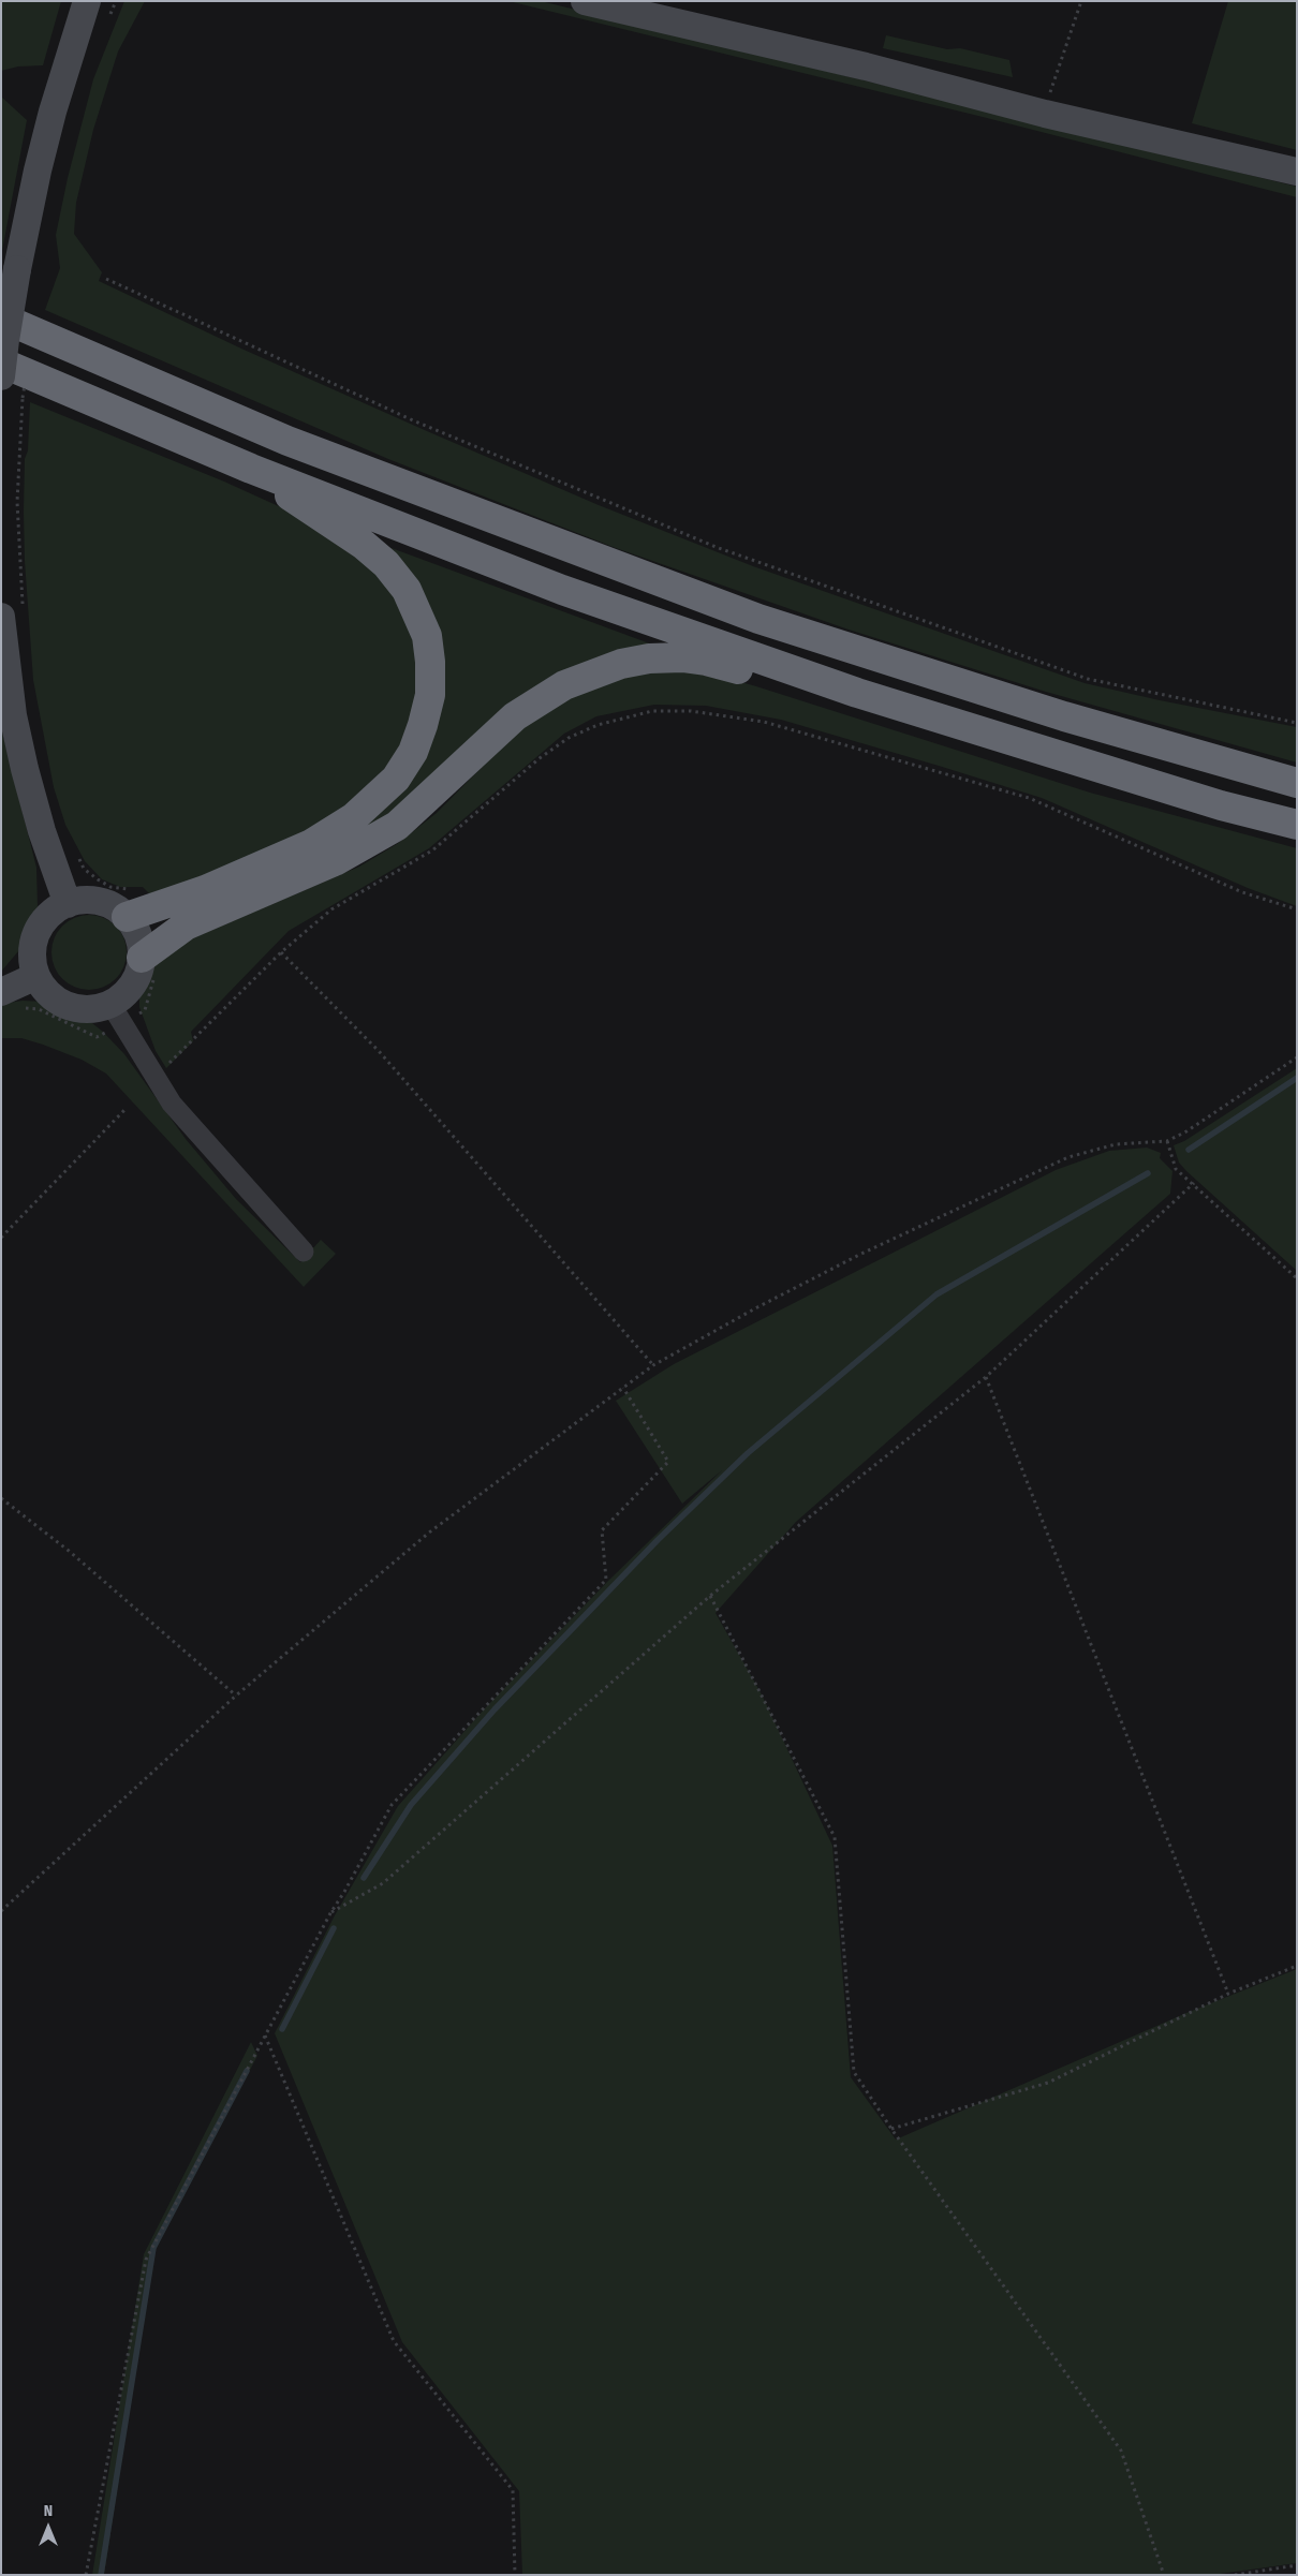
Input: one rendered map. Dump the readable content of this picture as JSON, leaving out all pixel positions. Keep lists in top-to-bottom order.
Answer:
{
  "north": "top"
}
